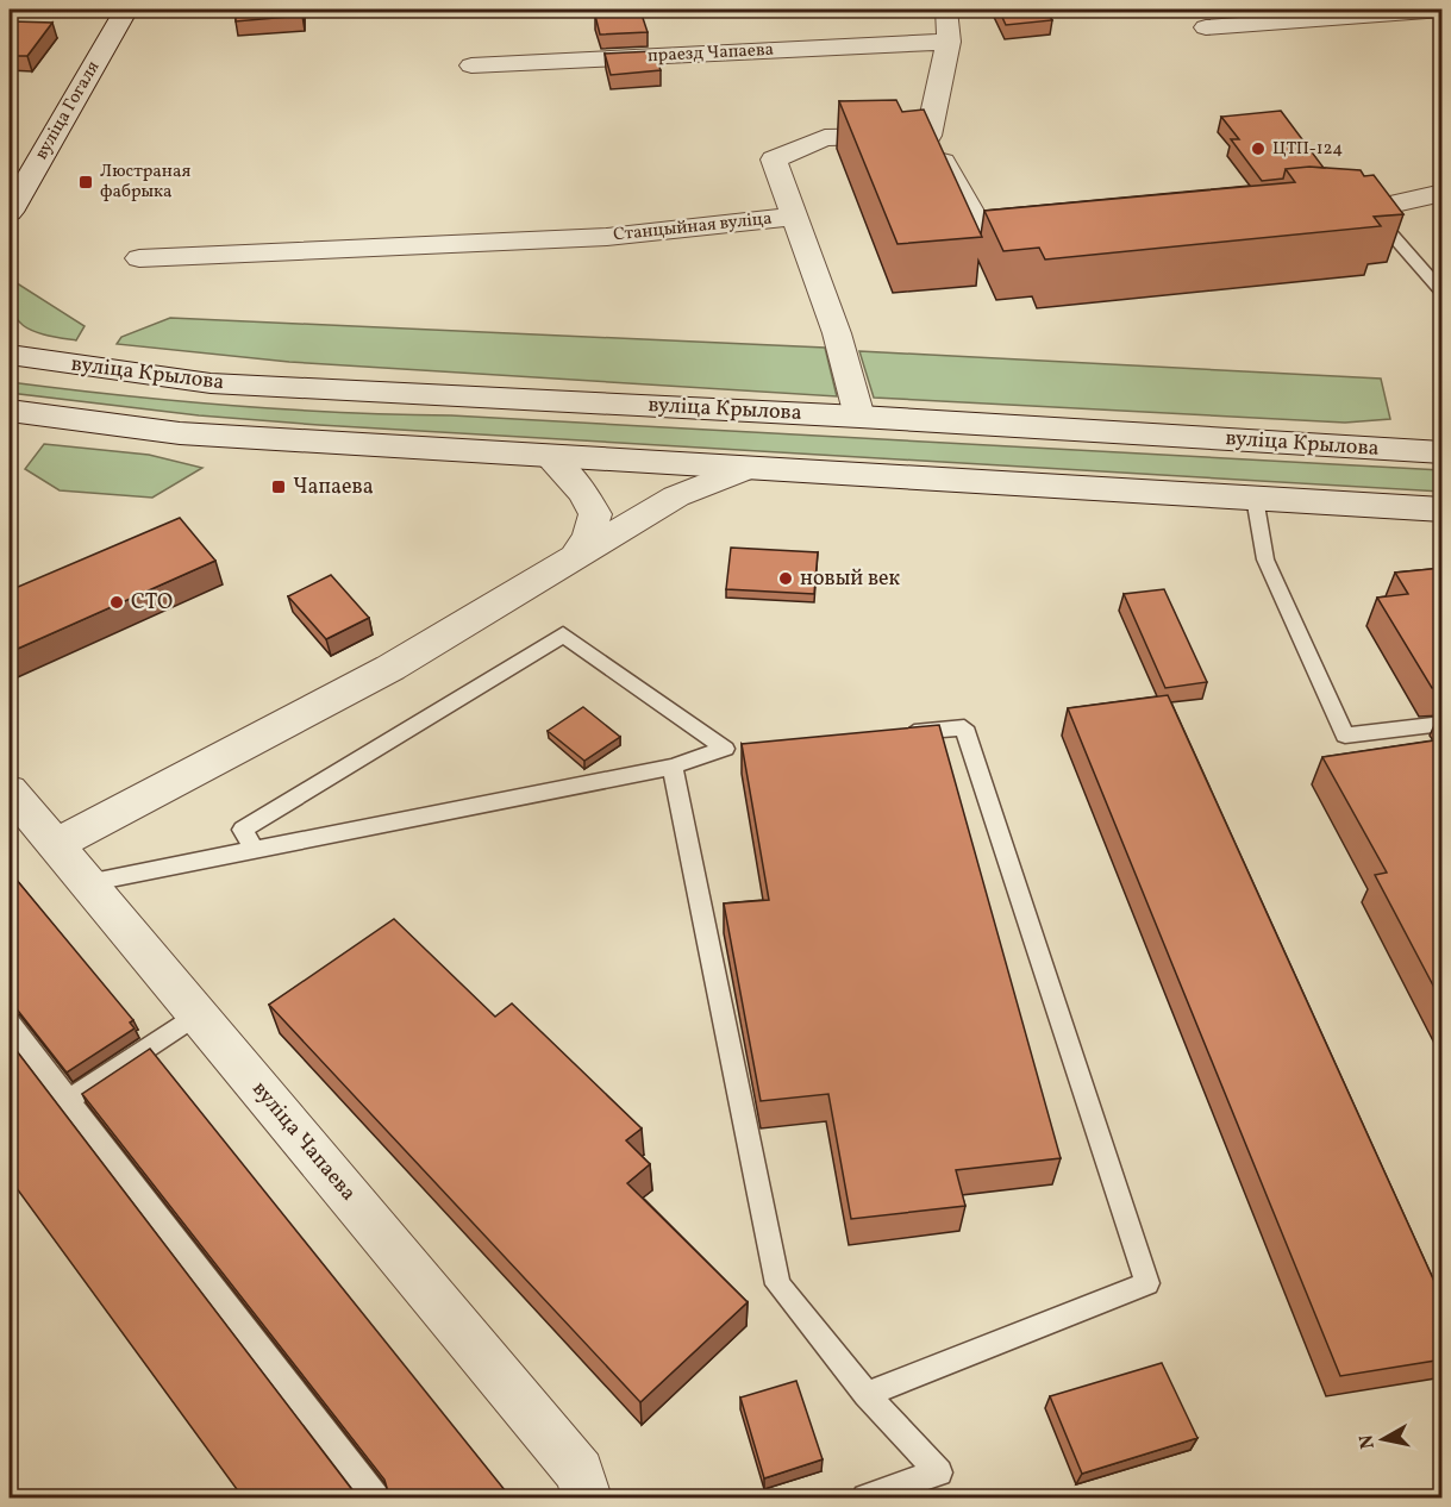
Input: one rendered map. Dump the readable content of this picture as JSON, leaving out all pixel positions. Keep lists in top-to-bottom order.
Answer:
{
  "streets": {
    "main road": ["вуліца Гогаля", "вуліца Крылова"],
    "street": ["праезд Чапаева", "Станцыйная вуліца", "вуліца Чапаева"]
  },
  "places": {
    "other": ["ЦТП-124", "новый век", "СТО"],
    "transit": ["Люстраная фабрыка", "Чапаева"]
  },
  "north": "left"
}
